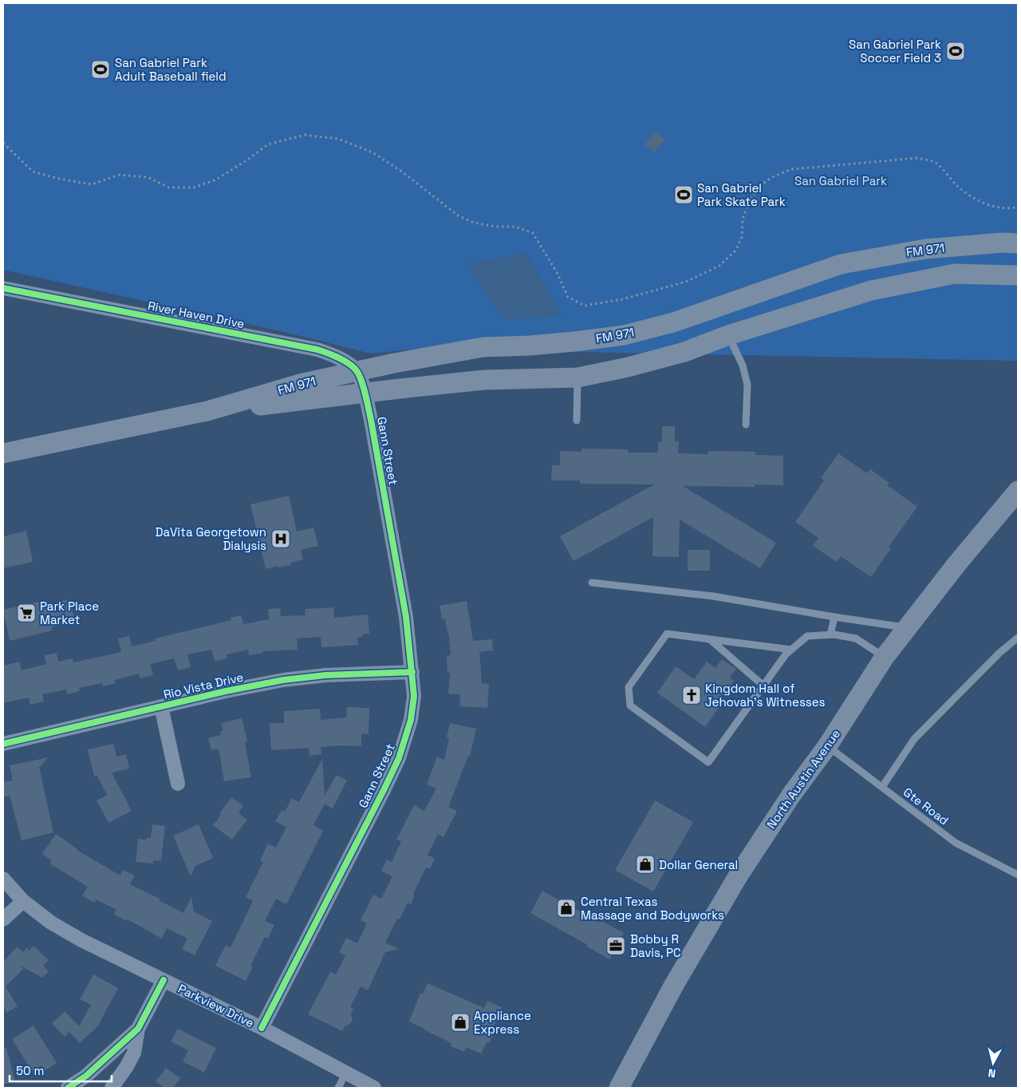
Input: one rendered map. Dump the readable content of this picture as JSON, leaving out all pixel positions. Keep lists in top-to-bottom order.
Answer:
{
  "streets": {
    "main road": ["FM 971", "North Austin Avenue"],
    "street": [
      "River Haven Drive",
      "Gann Street",
      "Rio Vista Drive",
      "Parkview Drive"
    ],
    "lane": ["Gte Road"]
  },
  "crossings": [
    ["FM 971", "River Haven Drive"],
    ["FM 971", "Gann Street"],
    ["Gann Street", "Rio Vista Drive"],
    ["Gann Street", "Parkview Drive"],
    ["North Austin Avenue", "Gte Road"]
  ],
  "parks": ["San Gabriel Park"],
  "places": {
    "sports": ["San Gabriel Park Soccer Field 3", "San Gabriel Park Adult Baseball field", "San Gabriel Park Skate Park"],
    "hospital": ["DaVita Georgetown Dialysis"],
    "supermarket": ["Park Place Market"],
    "church": ["Kingdom Hall of Jehovah's Witnesses"],
    "shop": ["Dollar General", "Central Texas Massage and Bodyworks", "Appliance Express"],
    "office": ["Bobby R Davis, PC"]
  },
  "scale_bar": "50 m",
  "north": "bottom"
}
